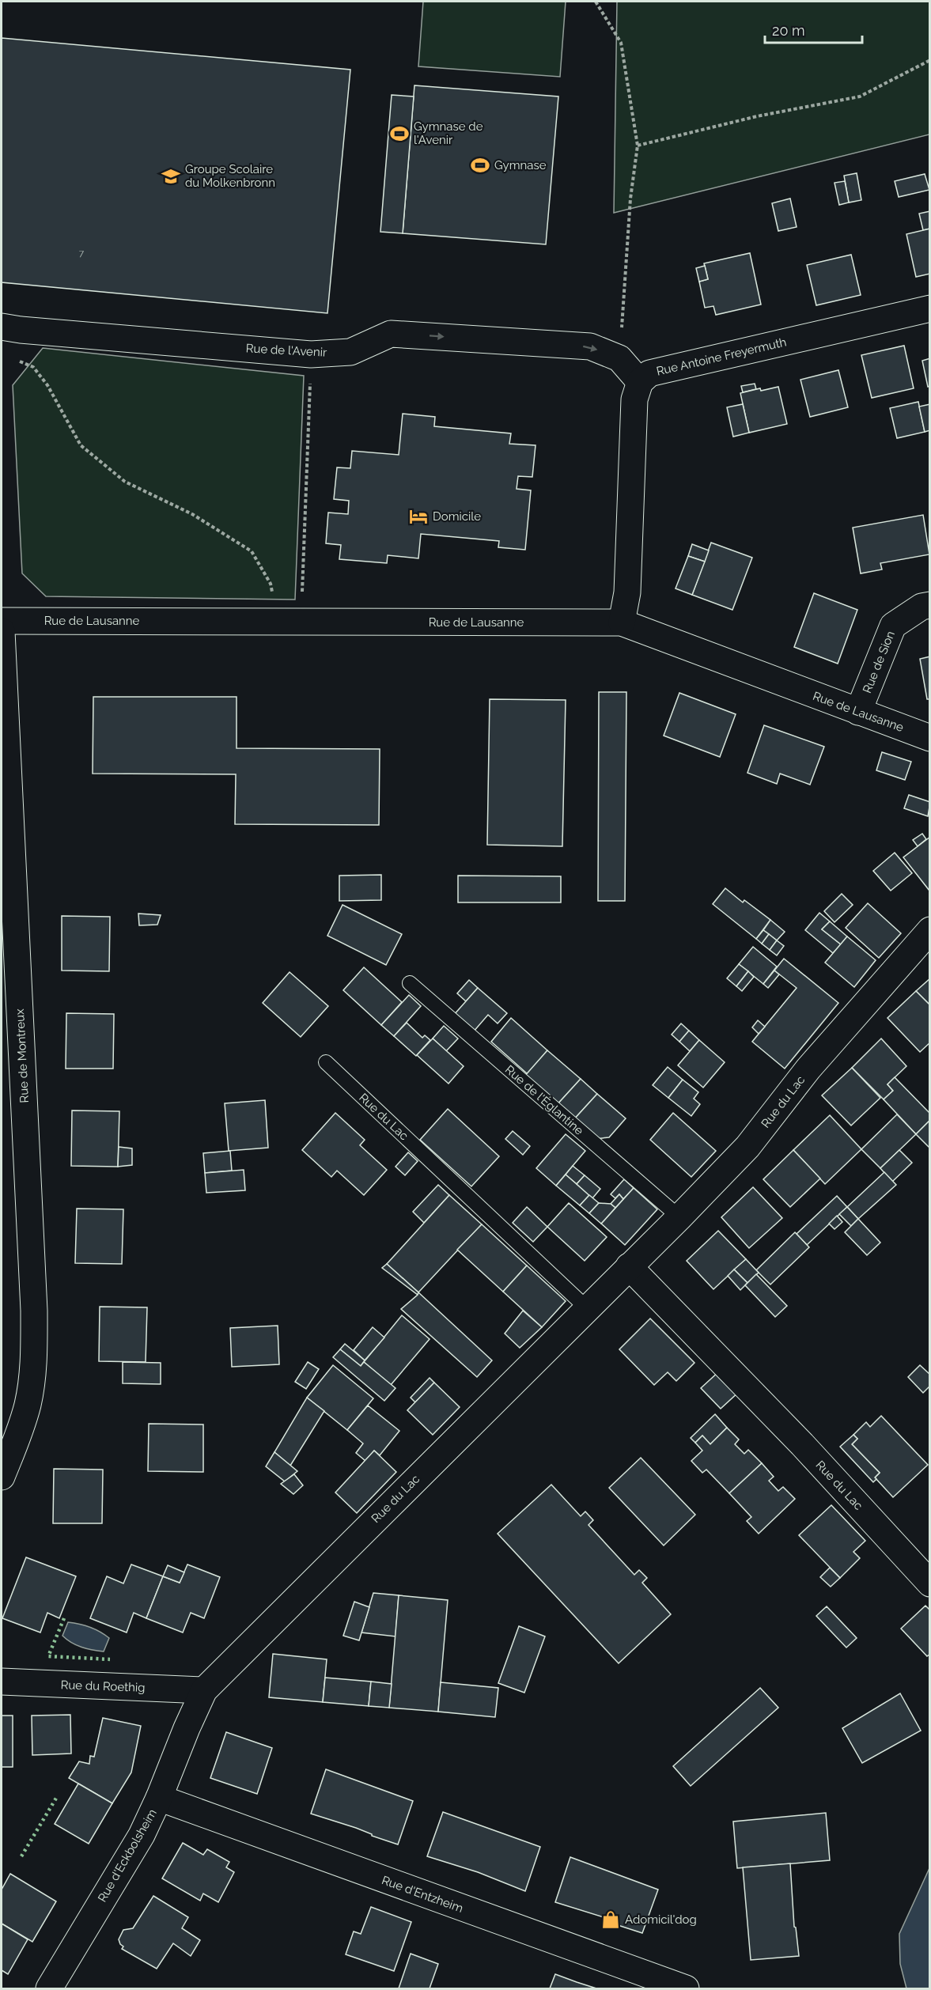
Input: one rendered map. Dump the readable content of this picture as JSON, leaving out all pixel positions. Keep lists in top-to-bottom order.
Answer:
{
  "streets": {
    "street": [
      "Rue de l'Avenir",
      "Rue Antoine Freyermuth",
      "Rue de Lausanne",
      "Rue de Sion",
      "Rue de Montreux",
      "Rue du Lac",
      "Rue du Roethig",
      "Rue d'Eckbolsheim",
      "Rue d'Entzheim"
    ],
    "lane": ["Rue de l'Églantine"]
  },
  "crossings": [
    ["Rue de l'Avenir", "Rue Antoine Freyermuth"],
    ["Rue de Lausanne", "Rue de Sion"],
    ["Rue de l'Églantine", "Rue du Lac"],
    ["Rue du Lac", "Rue du Roethig"],
    ["Rue du Lac", "Rue d'Eckbolsheim"],
    ["Rue du Roethig", "Rue d'Eckbolsheim"],
    ["Rue d'Eckbolsheim", "Rue d'Entzheim"]
  ],
  "one_way": ["Rue de l'Avenir"],
  "places": {
    "sports": ["Gymnase de l'Avenir", "Gymnase"],
    "school or university": ["Groupe Scolaire du Molkenbronn"],
    "hotel": ["Domicile"],
    "shop": ["Adomicil'dog"]
  },
  "house_numbers": ["7"],
  "scale_bar": "20 m"
}
